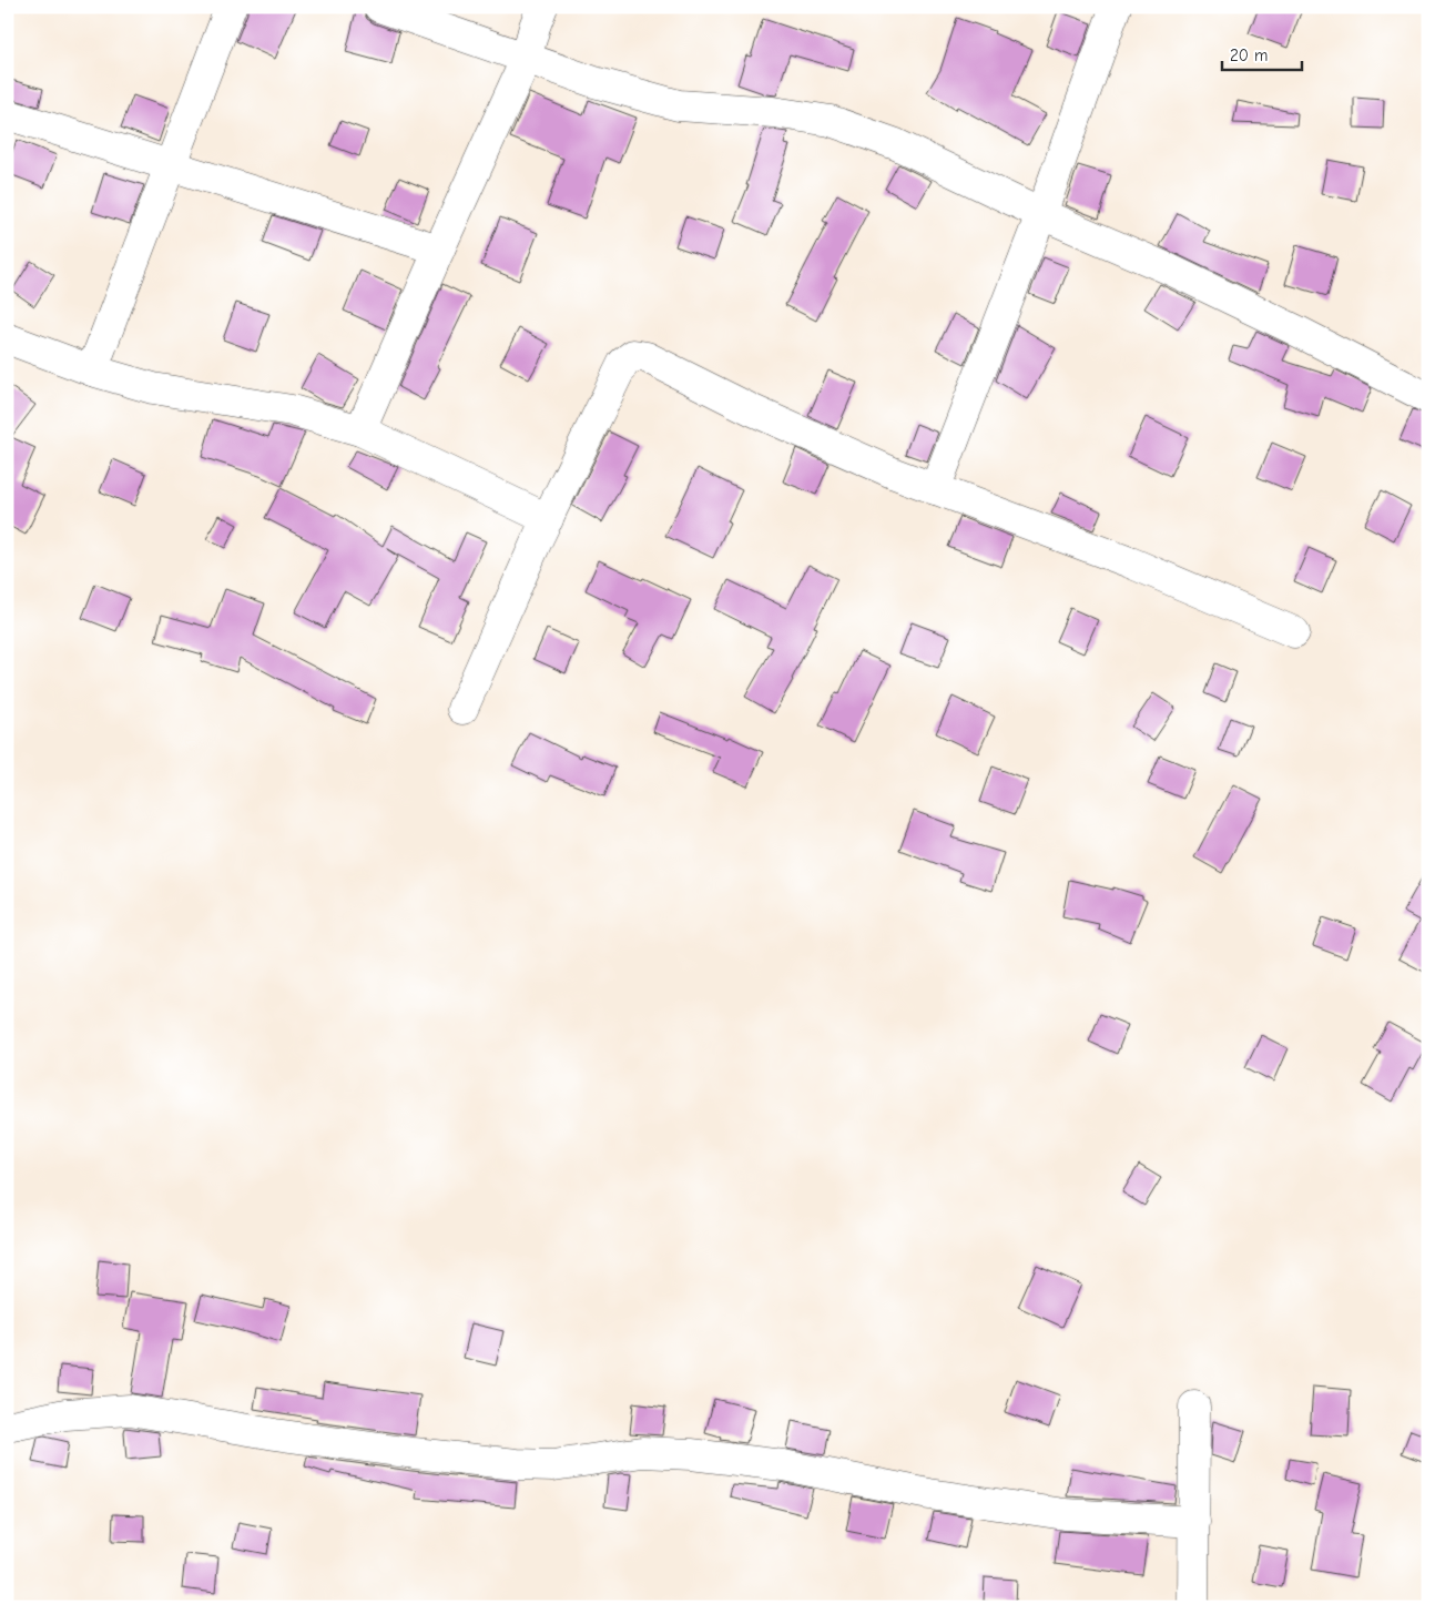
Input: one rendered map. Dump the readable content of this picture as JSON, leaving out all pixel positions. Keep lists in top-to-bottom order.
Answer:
{
  "scale_bar": "20 m"
}
